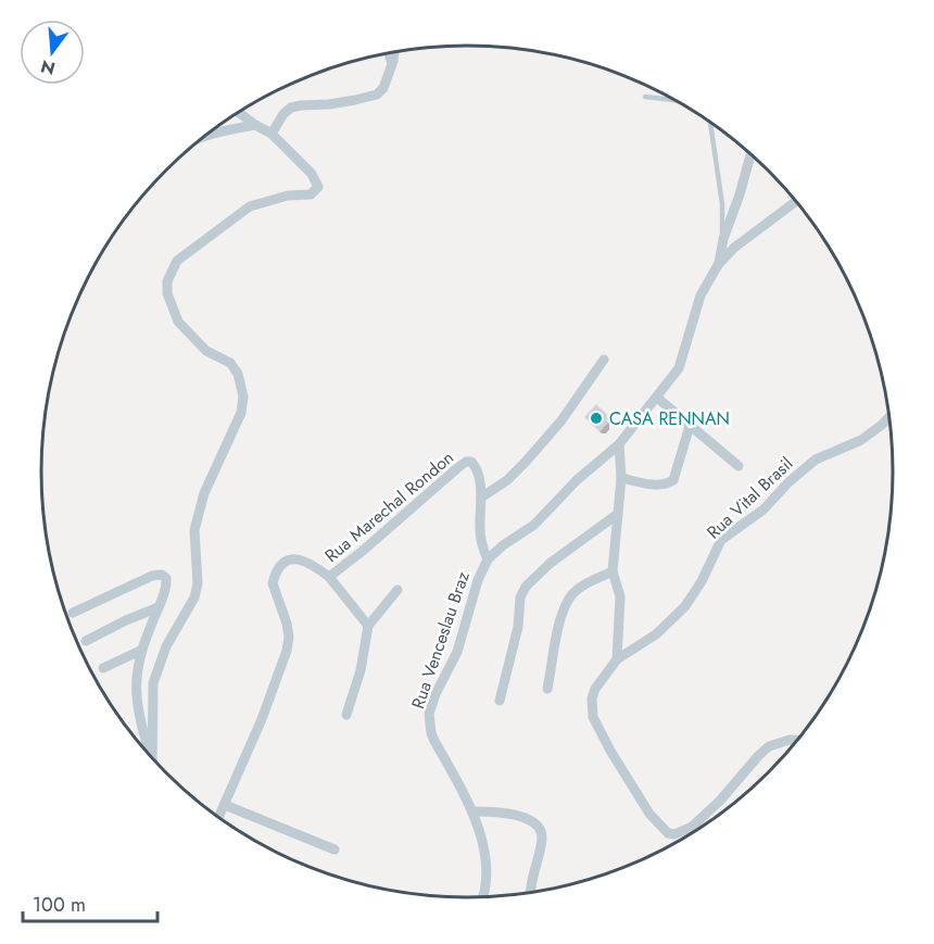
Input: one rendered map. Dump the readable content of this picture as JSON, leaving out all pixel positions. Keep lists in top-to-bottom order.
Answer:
{
  "streets": {
    "street": ["Rua Vital Brasil", "Rua Marechal Rondon", "Rua Venceslau Braz"]
  },
  "crossings": [
    ["Rua Marechal Rondon", "Rua Venceslau Braz"]
  ],
  "places": ["CASA RENNAN"],
  "scale_bar": "100 m",
  "north": "bottom"
}
